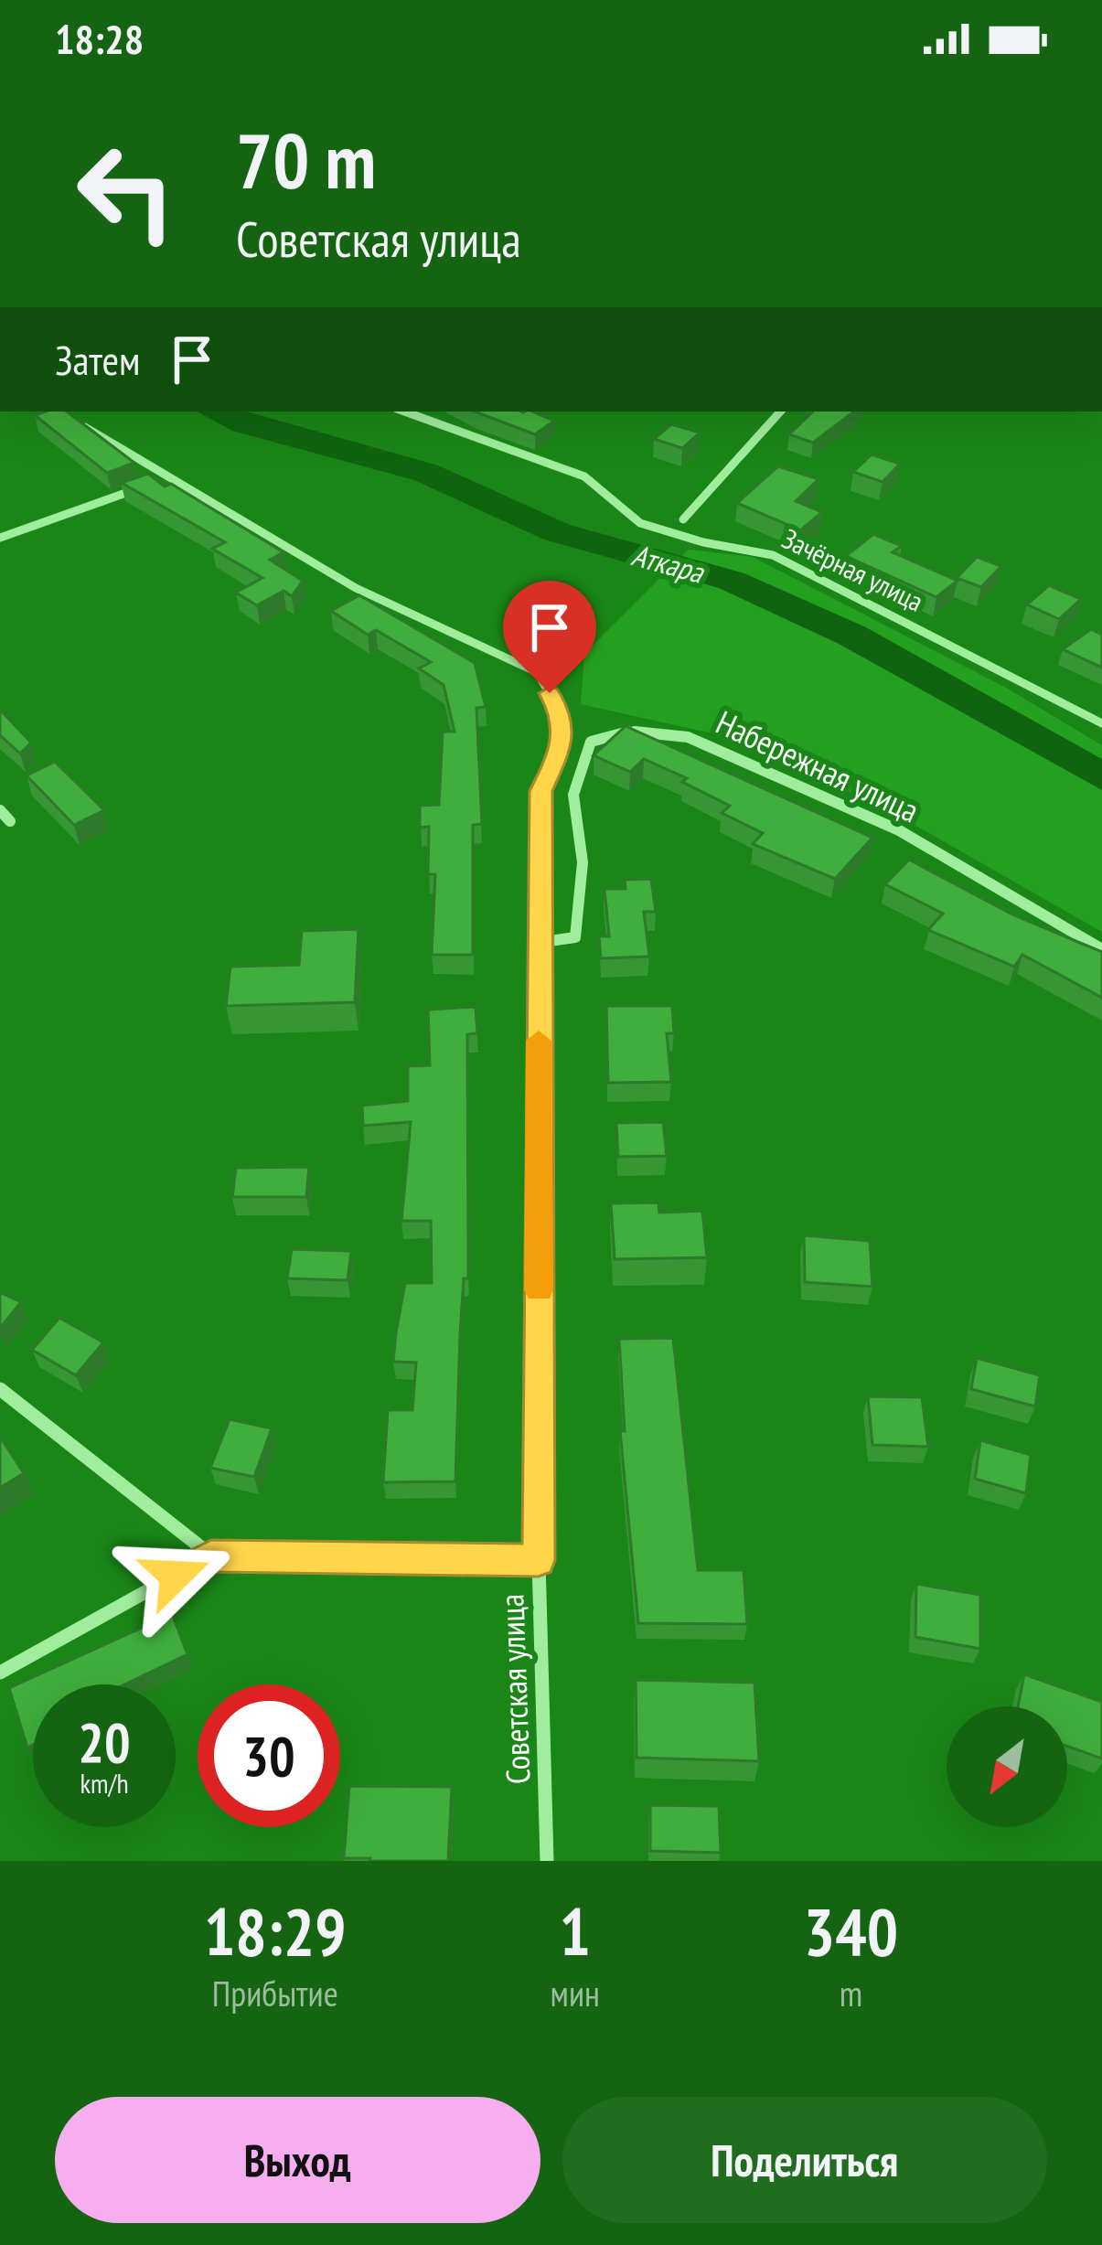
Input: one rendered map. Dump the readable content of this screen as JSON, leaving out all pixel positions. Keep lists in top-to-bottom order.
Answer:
{
  "streets": {
    "street": ["Зачёрная улица", "Набережная улица", "Советская улица"]
  },
  "crossings": [
    ["Набережная улица", "Советская улица"]
  ],
  "water": ["Аткара"],
  "north": "bottom left",
  "page": {
    "status": "18:28",
    "turn": ["70 m", "Советская улица"],
    "then": "Затем",
    "speed": "20 km/h",
    "limit": "30",
    "eta": [
      "18:29",
      "Прибытие",
      "1",
      "мин",
      "340",
      "m"
    ],
    "buttons": ["Выход", "Поделиться"]
  }
}
